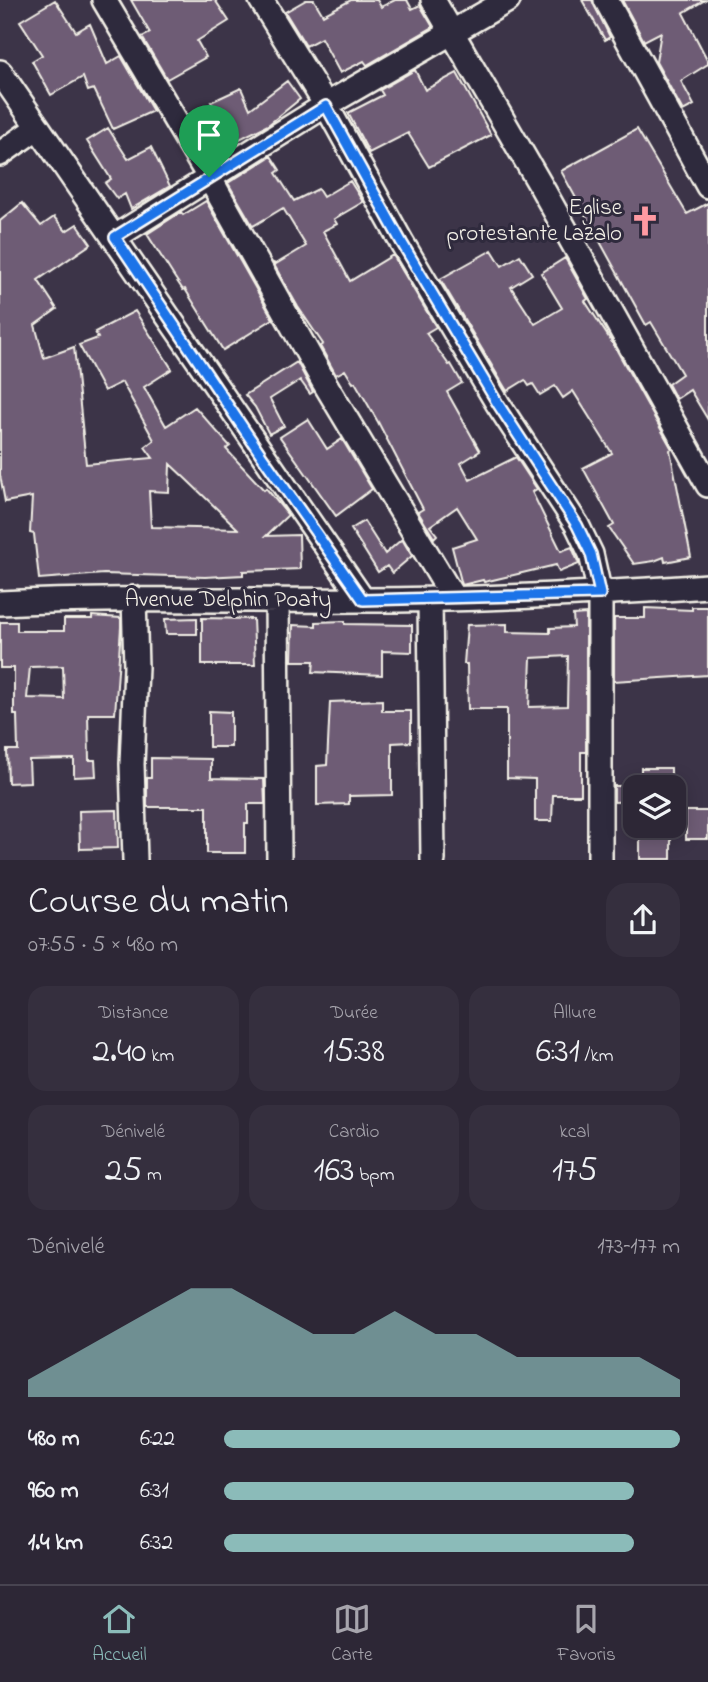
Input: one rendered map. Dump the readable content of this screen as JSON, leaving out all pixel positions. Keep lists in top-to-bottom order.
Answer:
{
  "streets": {
    "street": ["Avenue Delphin Poaty"]
  },
  "places": {
    "church": ["Eglise protestante Lazalo"]
  },
  "page": {
    "heading": ["Course du matin", "07:55 · 5 × 480 m"],
    "stats": [
      ["Distance", "2.40 km"],
      ["Durée", "15:38"],
      ["Allure", "6:31 /km"],
      ["Dénivelé", "25 m"],
      ["Cardio", "163 bpm"],
      ["kcal", "175"]
    ],
    "chart": ["Dénivelé", "173–177 m"],
    "list": [
      {
        "name": "480 m",
        "note": "6:22"
      },
      {
        "name": "960 m",
        "note": "6:31"
      },
      {
        "name": "1.4 km",
        "note": "6:32"
      }
    ],
    "tabs": ["Accueil", "Carte", "Favoris"]
  }
}
